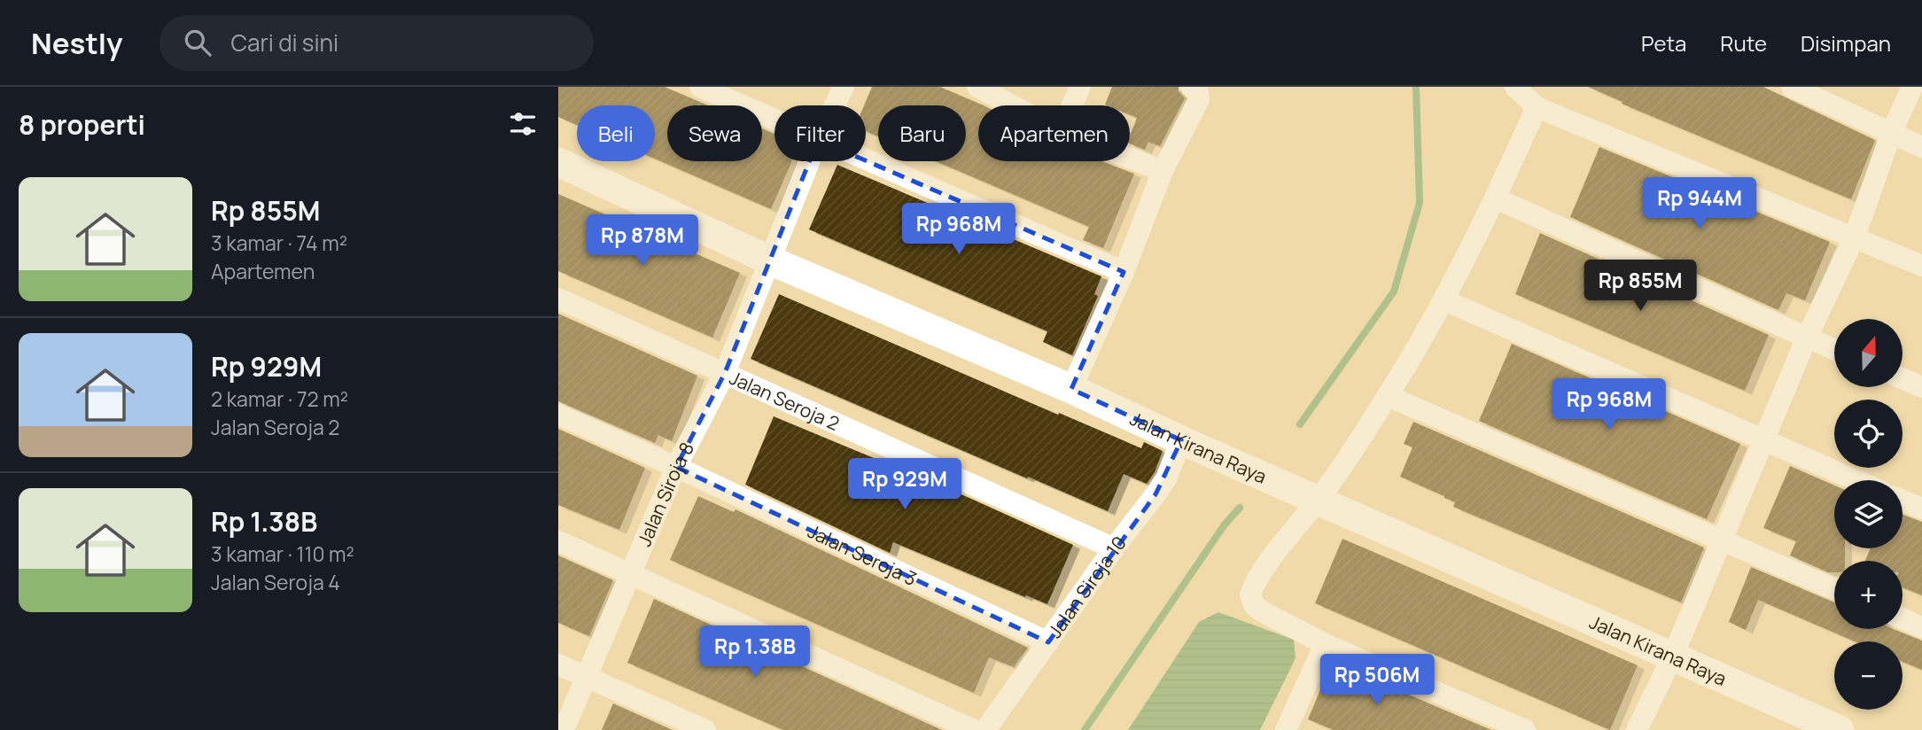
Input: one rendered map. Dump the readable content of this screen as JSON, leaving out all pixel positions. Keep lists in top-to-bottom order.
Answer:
{
  "streets": {
    "street": [
      "Jalan Seroja 2",
      "Jalan Kirana Raya",
      "Jalan Siroja 8",
      "Jalan Seroja 3",
      "Jalan Siroja 10"
    ]
  },
  "crossings": [
    ["Jalan Seroja 2", "Jalan Siroja 8"],
    ["Jalan Seroja 2", "Jalan Siroja 10"],
    ["Jalan Kirana Raya", "Jalan Siroja 8"],
    ["Jalan Kirana Raya", "Jalan Siroja 10"],
    ["Jalan Siroja 8", "Jalan Seroja 3"],
    ["Jalan Seroja 3", "Jalan Siroja 10"]
  ],
  "north": "top",
  "page": {
    "header": "Nestly",
    "search": "Cari di sini",
    "nav": ["Peta", "Rute", "Disimpan"],
    "heading": "8 properti",
    "chip": [
      "Beli",
      "Sewa",
      "Filter",
      "Baru",
      "Apartemen"
    ],
    "list": [
      {
        "name": "Rp 855M",
        "note": "3 kamar · 74 m² · Apartemen"
      },
      {
        "name": "Rp 929M",
        "note": "2 kamar · 72 m² · Jalan Seroja 2"
      },
      {
        "name": "Rp 1.38B",
        "note": "3 kamar · 110 m² · Jalan Seroja 4"
      }
    ],
    "price": [
      "Rp 944M",
      "Rp 968M",
      "Rp 878M",
      "Rp 855M",
      "Rp 968M",
      "Rp 929M",
      "Rp 1.38B",
      "Rp 506M"
    ],
    "map_buttons": ["+", "−"]
  }
}
